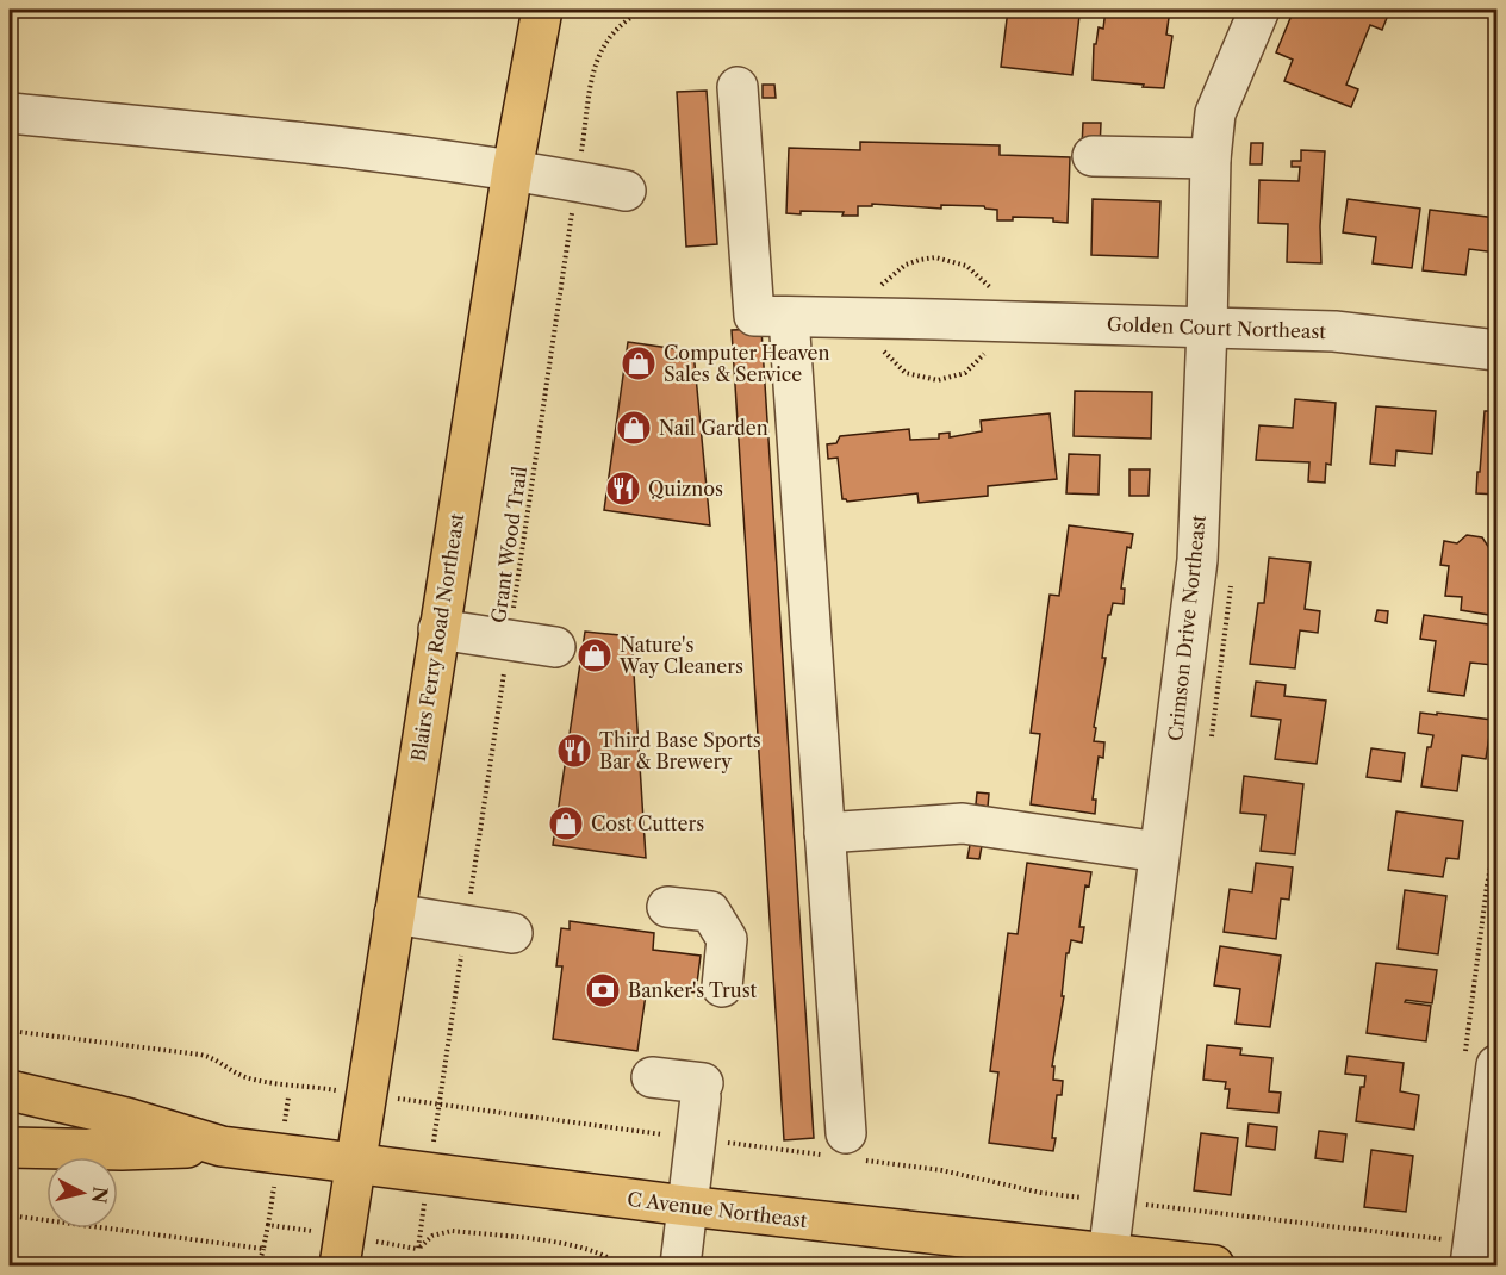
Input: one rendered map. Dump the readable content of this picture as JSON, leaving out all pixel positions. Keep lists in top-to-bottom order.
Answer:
{
  "streets": {
    "main road": ["Blairs Ferry Road Northeast", "C Avenue Northeast"],
    "street": ["Golden Court Northeast", "Crimson Drive Northeast"],
    "path": ["Grant Wood Trail"]
  },
  "crossings": [
    ["Golden Court Northeast", "Crimson Drive Northeast"],
    ["Crimson Drive Northeast", "C Avenue Northeast"],
    ["Blairs Ferry Road Northeast", "C Avenue Northeast"]
  ],
  "places": {
    "shop": [
      "Computer Heaven Sales & Service",
      "Nail Garden",
      "Nature's Way Cleaners",
      "Cost Cutters"
    ],
    "restaurant": ["Quiznos", "Third Base Sports Bar & Brewery"],
    "bank": ["Banker's Trust"]
  },
  "north": "right"
}
